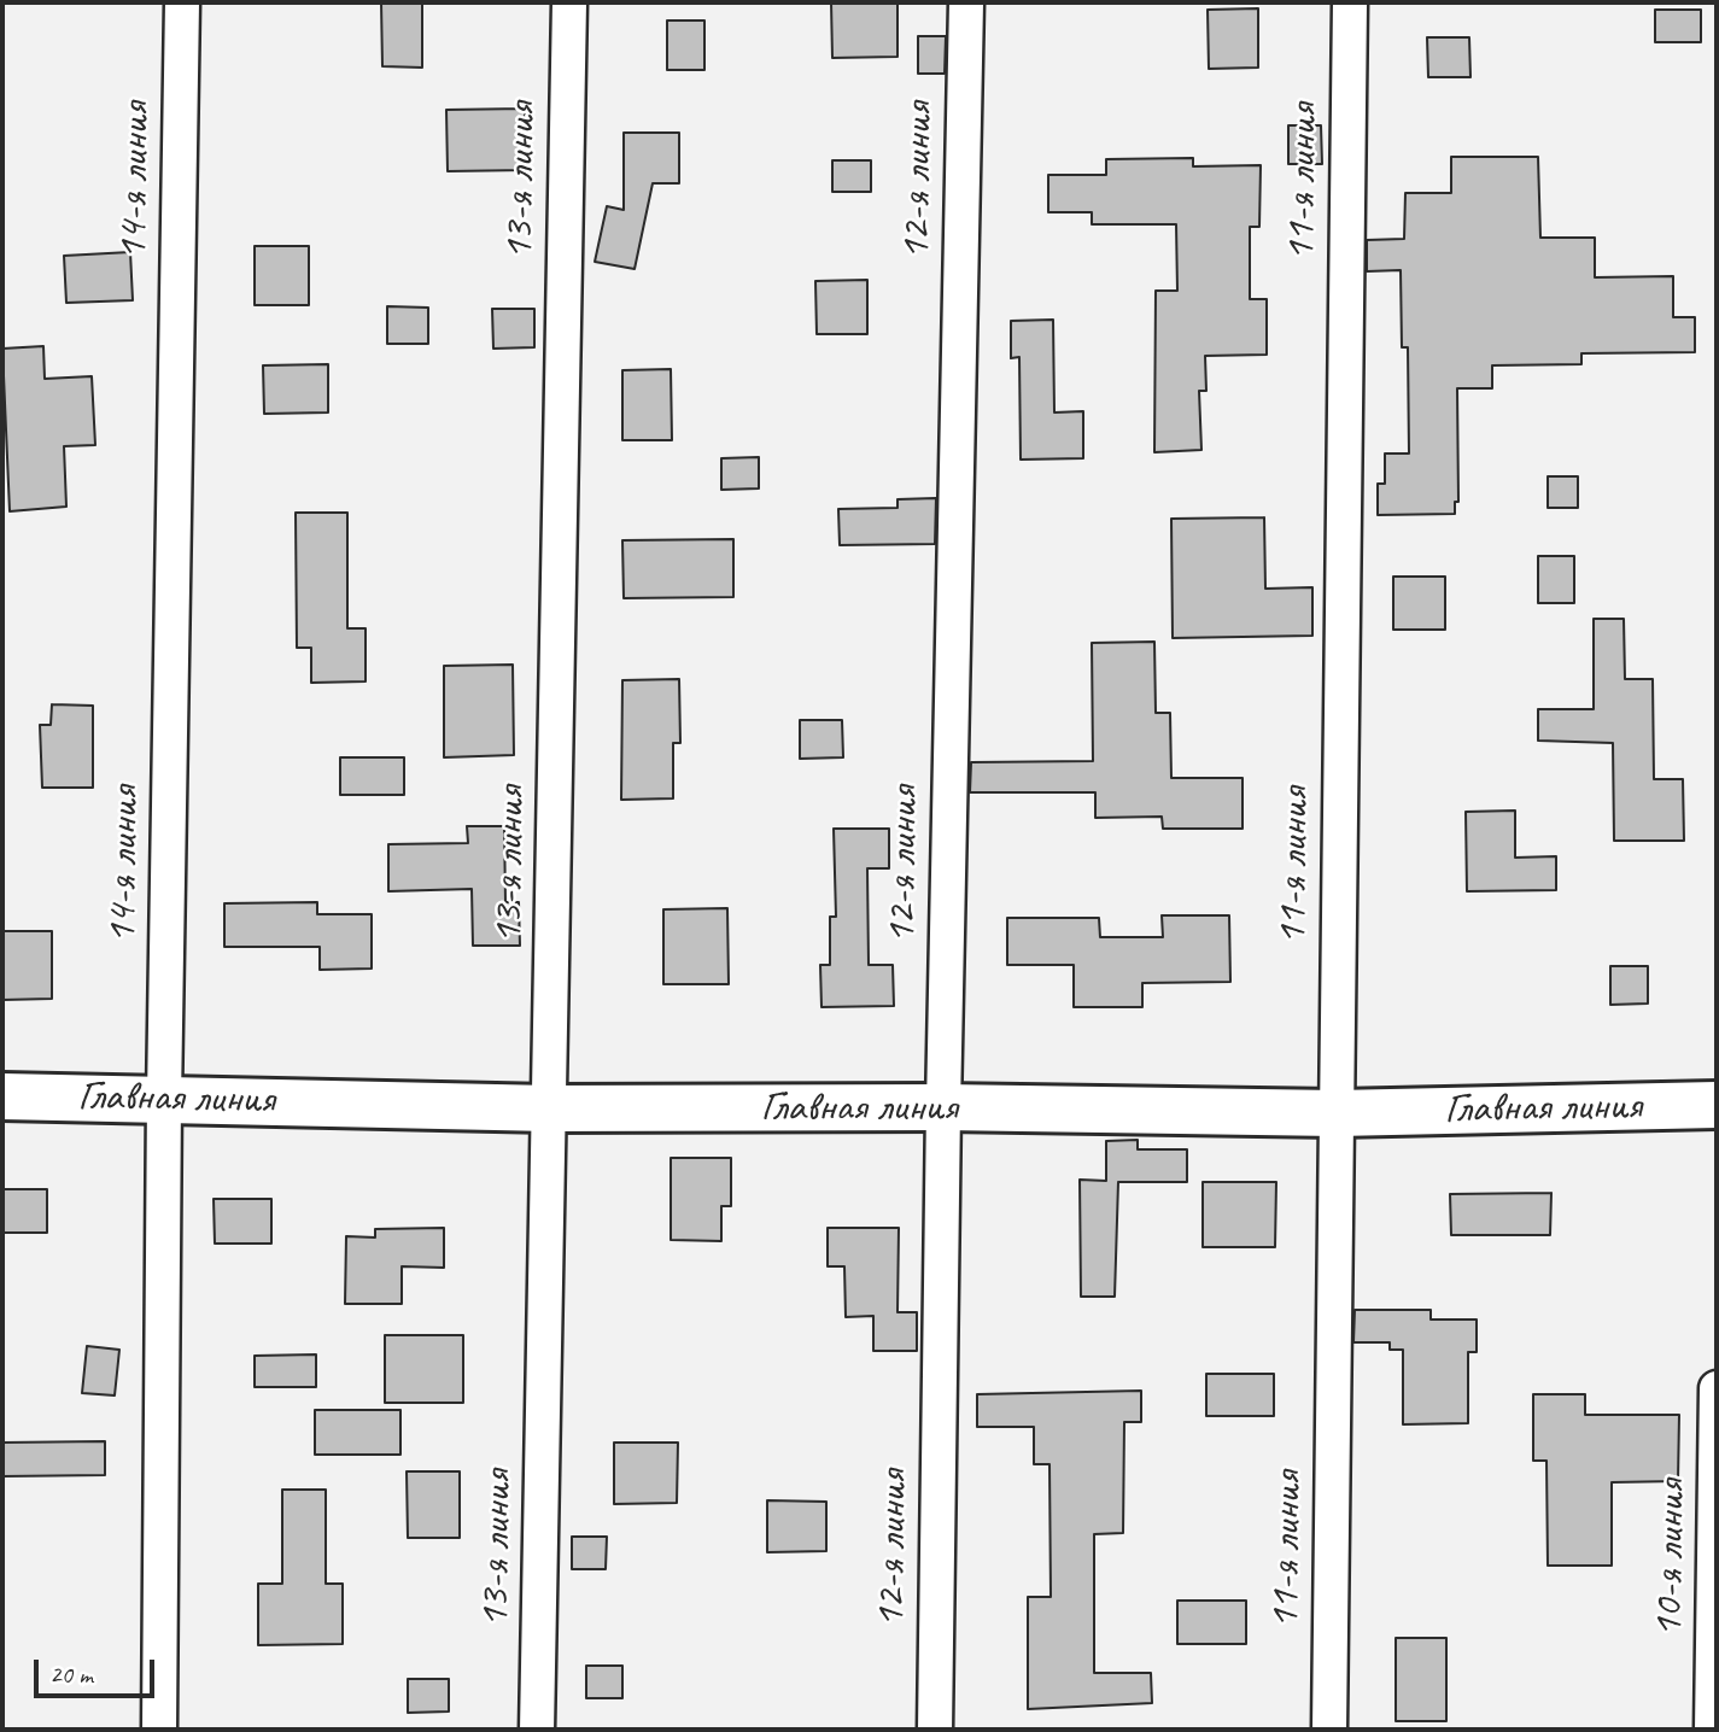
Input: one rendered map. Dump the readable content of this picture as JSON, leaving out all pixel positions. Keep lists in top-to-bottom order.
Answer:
{
  "streets": {
    "street": [
      "14-я линия",
      "13-я линия",
      "12-я линия",
      "11-я линия",
      "Главная линия",
      "10-я линия"
    ]
  },
  "crossings": [
    ["14-я линия", "Главная линия"],
    ["13-я линия", "Главная линия"],
    ["12-я линия", "Главная линия"],
    ["11-я линия", "Главная линия"]
  ],
  "scale_bar": "20 m"
}
